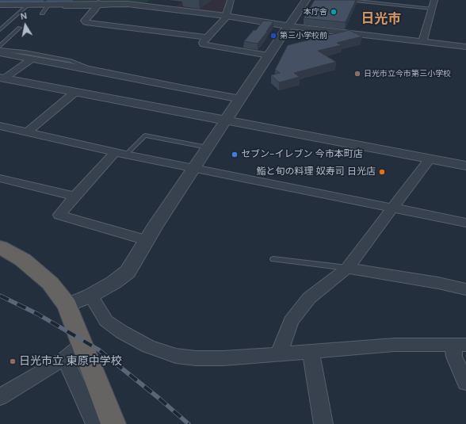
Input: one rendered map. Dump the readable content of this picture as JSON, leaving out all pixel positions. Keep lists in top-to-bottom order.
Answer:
{
  "districts": ["日光市"],
  "places": [
    "本庁舎",
    "第三小学校前",
    "日光市立今市第三小学校",
    "セブン-イレブン 今市本町店",
    "鮨と旬の料理 奴寿司 日光店",
    "日光市立 東原中学校"
  ],
  "north": "top"
}
